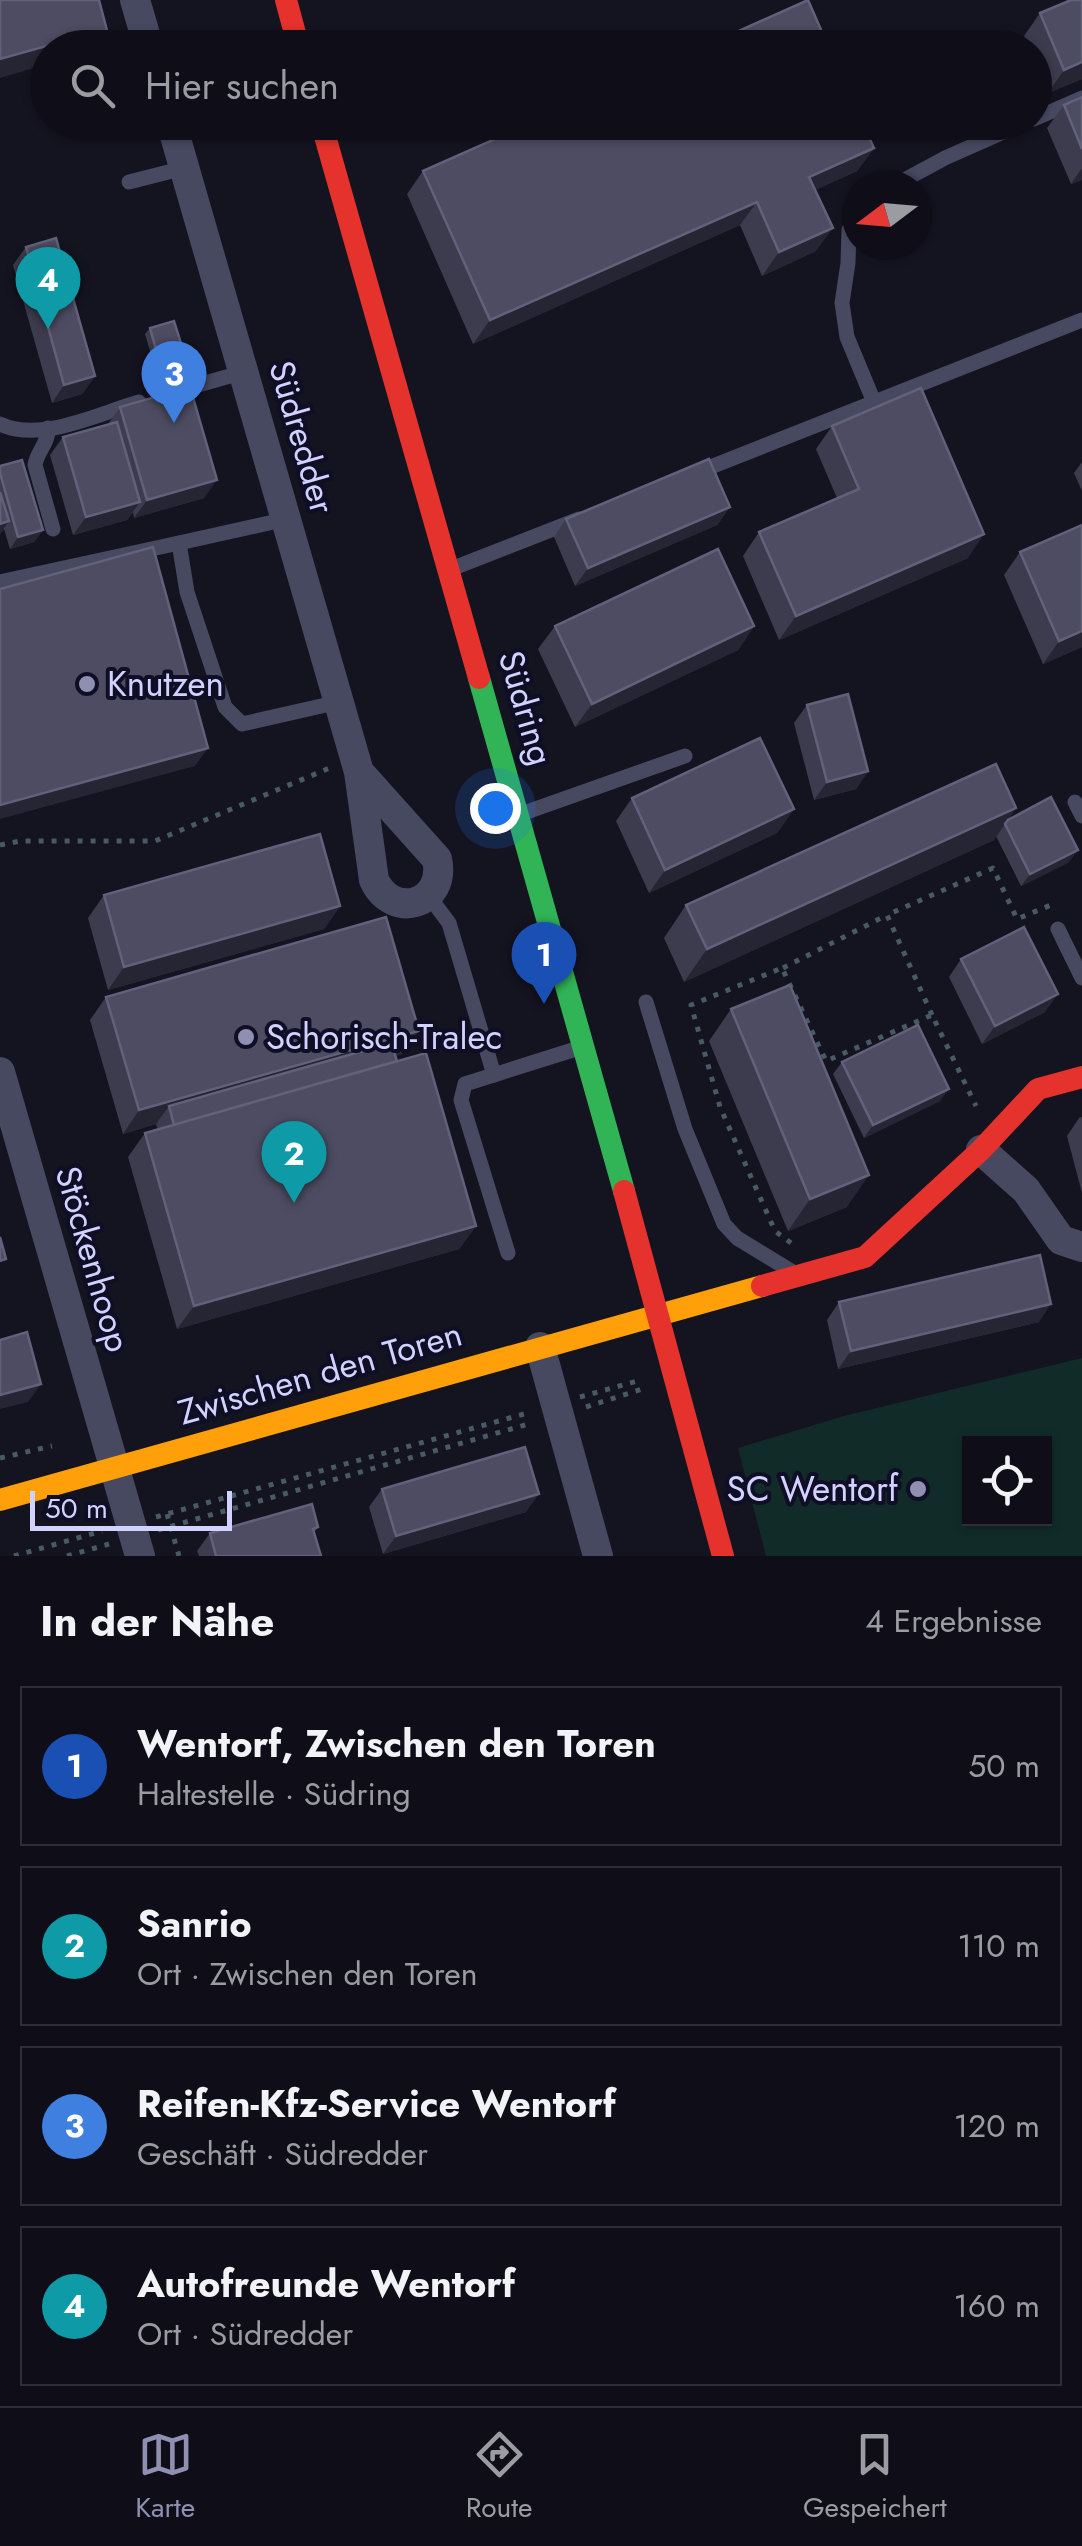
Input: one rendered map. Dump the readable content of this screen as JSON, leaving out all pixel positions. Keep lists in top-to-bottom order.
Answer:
{
  "streets": {
    "main road": ["Südring", "Zwischen den Toren"],
    "street": ["Südredder", "Stöckenhoop"]
  },
  "crossings": [
    ["Südring", "Zwischen den Toren"],
    ["Stöckenhoop", "Zwischen den Toren"]
  ],
  "places": ["Knutzen", "Schorisch-Tralec", "SC Wentorf"],
  "scale_bar": "50 m",
  "north": "left",
  "page": {
    "search": "Hier suchen",
    "pins": [
      "4",
      "3",
      "1",
      "2"
    ],
    "scale": "50 m",
    "heading": ["In der Nähe", "4 Ergebnisse"],
    "list": [
      {
        "mark": "1",
        "name": "Wentorf, Zwischen den Toren",
        "note": "Haltestelle · Südring",
        "value": "50 m"
      },
      {
        "mark": "2",
        "name": "Sanrio",
        "note": "Ort · Zwischen den Toren",
        "value": "110 m"
      },
      {
        "mark": "3",
        "name": "Reifen-Kfz-Service Wentorf",
        "note": "Geschäft · Südredder",
        "value": "120 m"
      },
      {
        "mark": "4",
        "name": "Autofreunde Wentorf",
        "note": "Ort · Südredder",
        "value": "160 m"
      }
    ],
    "nav": ["Karte", "Route", "Gespeichert"]
  }
}
